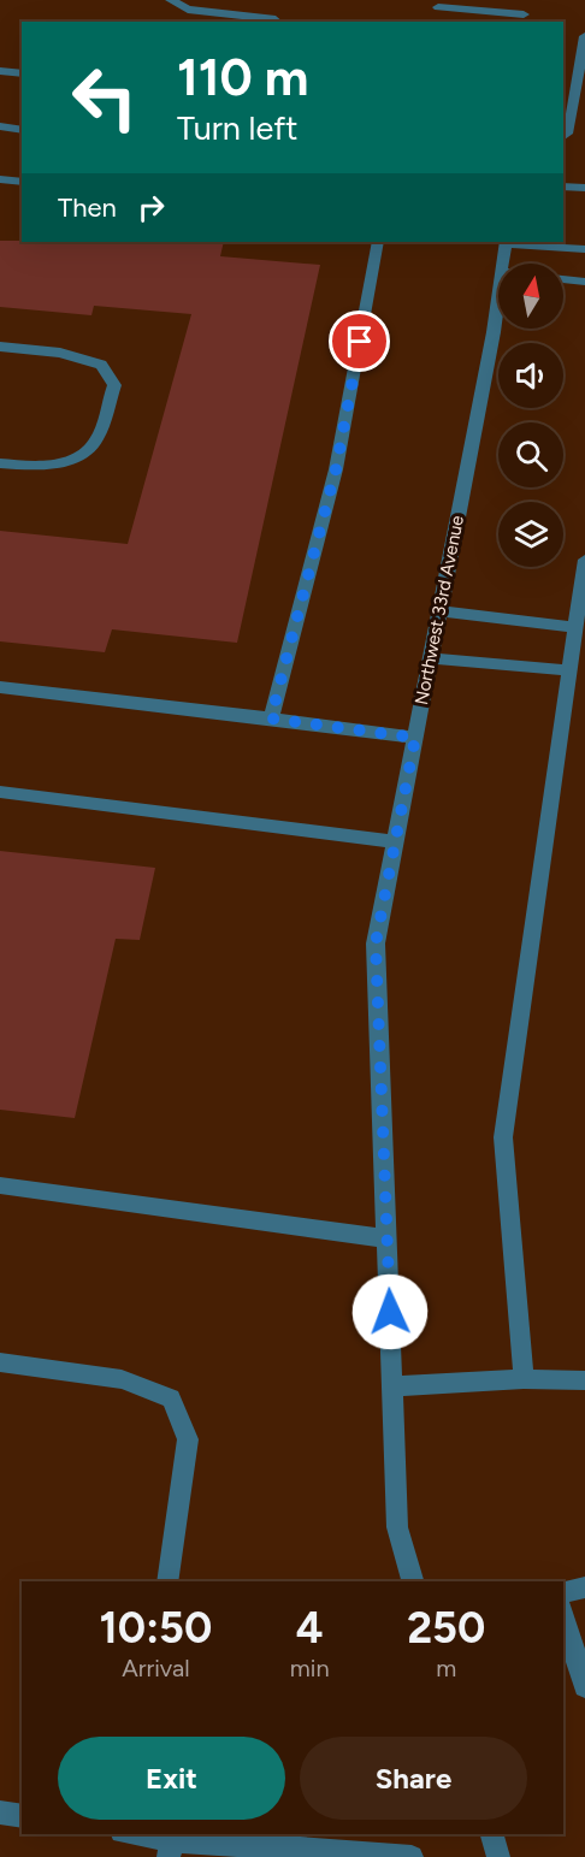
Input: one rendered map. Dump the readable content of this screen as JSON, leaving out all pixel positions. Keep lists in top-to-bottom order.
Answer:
{
  "streets": {
    "street": ["Northwest 33rd Avenue"]
  },
  "north": "top",
  "page": {
    "turn": ["110 m", "Turn left"],
    "then": "Then",
    "eta": [
      "10:50",
      "Arrival",
      "4",
      "min",
      "250",
      "m"
    ],
    "buttons": ["Exit", "Share"]
  }
}
